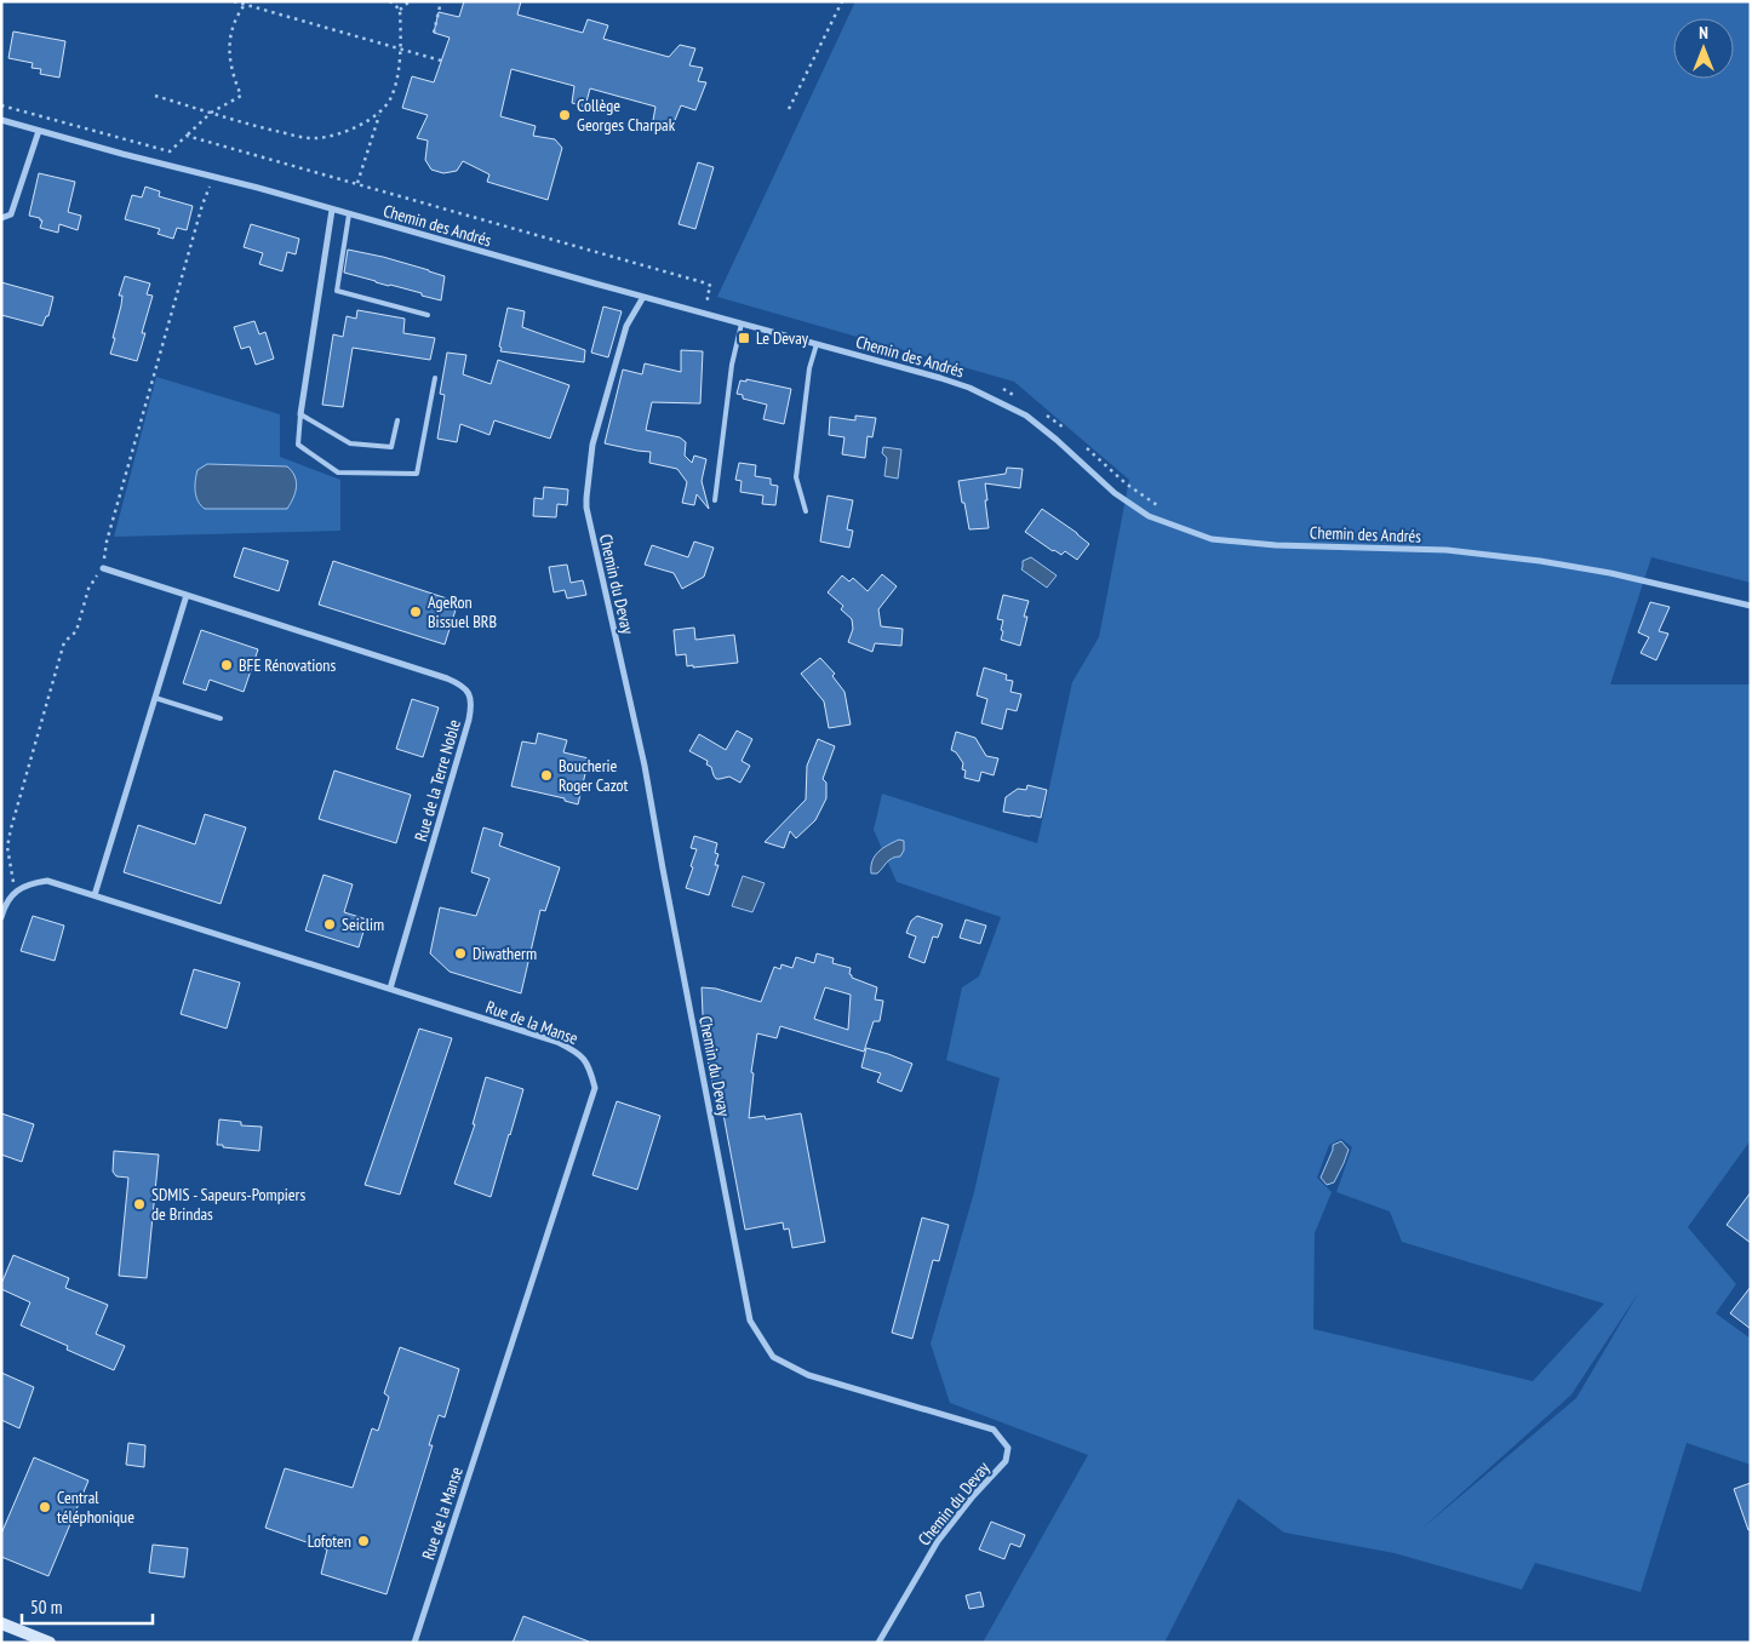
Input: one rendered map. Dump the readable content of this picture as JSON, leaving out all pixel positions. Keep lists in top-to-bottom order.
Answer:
{
  "streets": {
    "street": [
      "Chemin des Andrés",
      "Chemin du Devay",
      "Rue de la Terre Noble",
      "Rue de la Manse"
    ]
  },
  "crossings": [
    ["Chemin des Andrés", "Chemin du Devay"],
    ["Rue de la Terre Noble", "Rue de la Manse"]
  ],
  "places": {
    "other": [
      "Collège Georges Charpak",
      "AgeRon Bissuel BRB",
      "BFE Rénovations",
      "Boucherie Roger Cazot",
      "Seiclim",
      "Diwatherm",
      "SDMIS - Sapeurs-Pompiers de Brindas",
      "Central téléphonique",
      "Lofoten"
    ],
    "transit": ["Le Devay"]
  },
  "scale_bar": "50 m",
  "north": "top"
}
